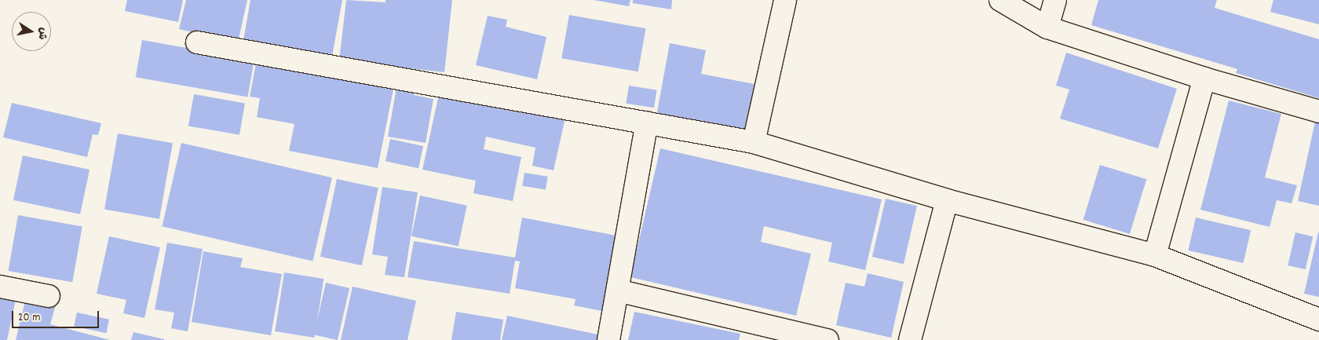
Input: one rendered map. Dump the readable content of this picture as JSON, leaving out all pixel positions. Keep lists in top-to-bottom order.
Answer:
{
  "scale_bar": "20 m",
  "north": "right"
}
